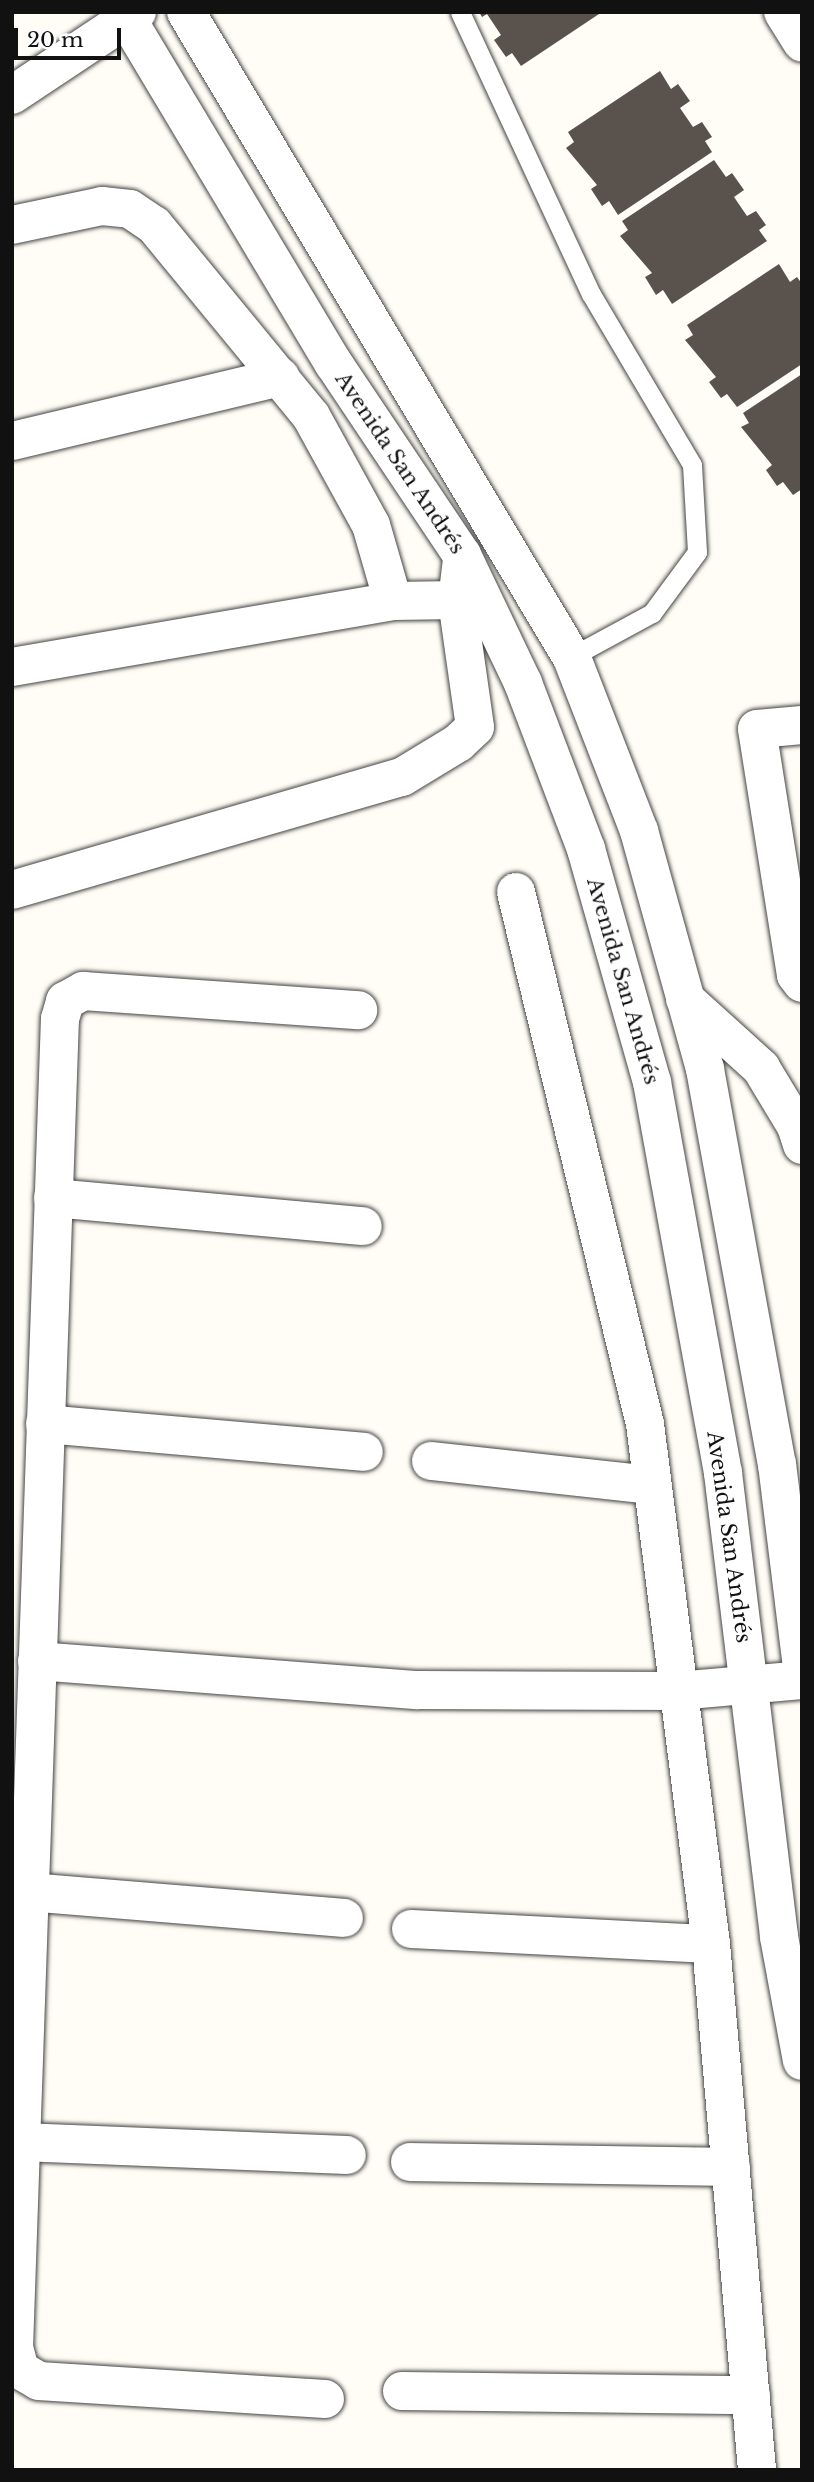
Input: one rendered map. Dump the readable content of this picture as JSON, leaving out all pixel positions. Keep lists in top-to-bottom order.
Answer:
{
  "streets": {
    "street": ["Avenida San Andrés"]
  },
  "scale_bar": "20 m"
}
